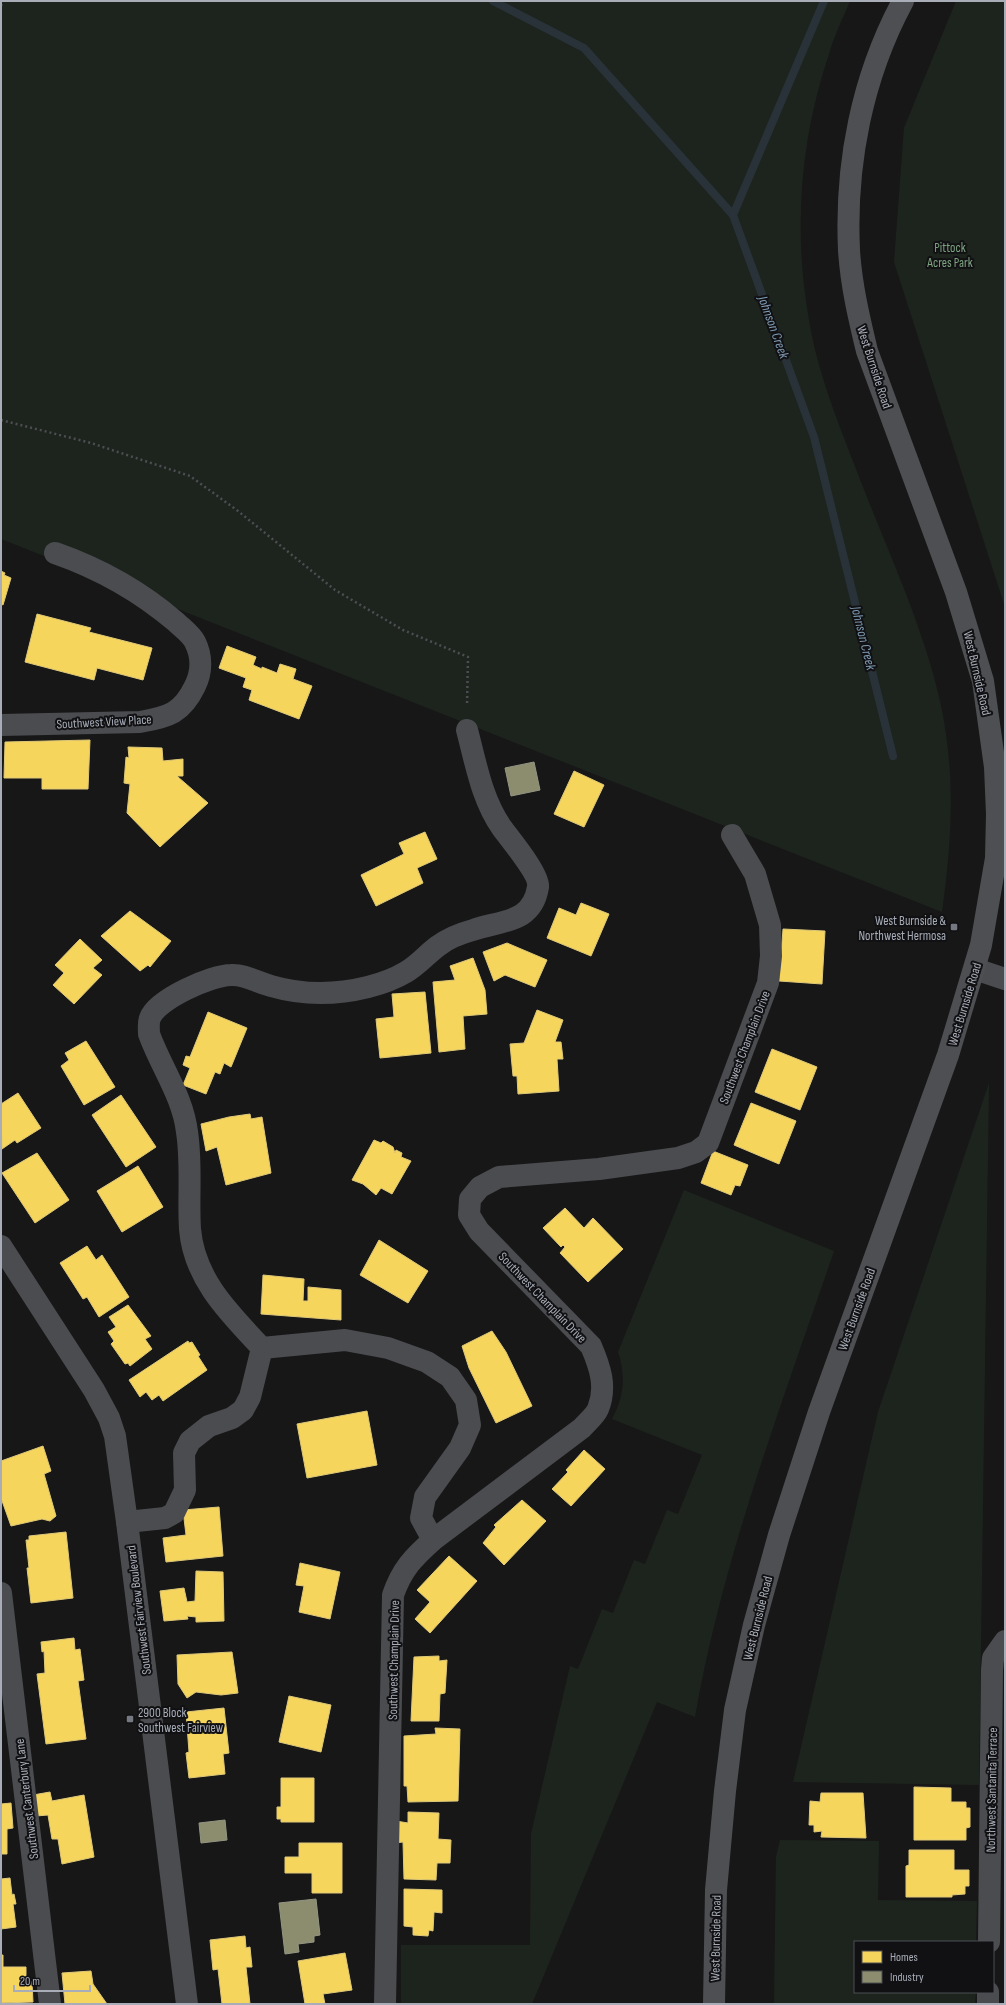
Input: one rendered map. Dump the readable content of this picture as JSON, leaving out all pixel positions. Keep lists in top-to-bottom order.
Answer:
{
  "streets": {
    "main road": ["West Burnside Road"],
    "street": [
      "Southwest View Place",
      "Southwest Champlain Drive",
      "Southwest Fairview Boulevard",
      "Northwest Santanita Terrace",
      "Southwest Canterbury Lane"
    ]
  },
  "water": ["Johnson Creek"],
  "parks": ["Pittock Acres Park"],
  "places": {
    "transit": ["West Burnside & Northwest Hermosa", "2900 Block Southwest Fairview"]
  },
  "legend": ["Homes", "Industry"],
  "scale_bar": "20 m"
}
